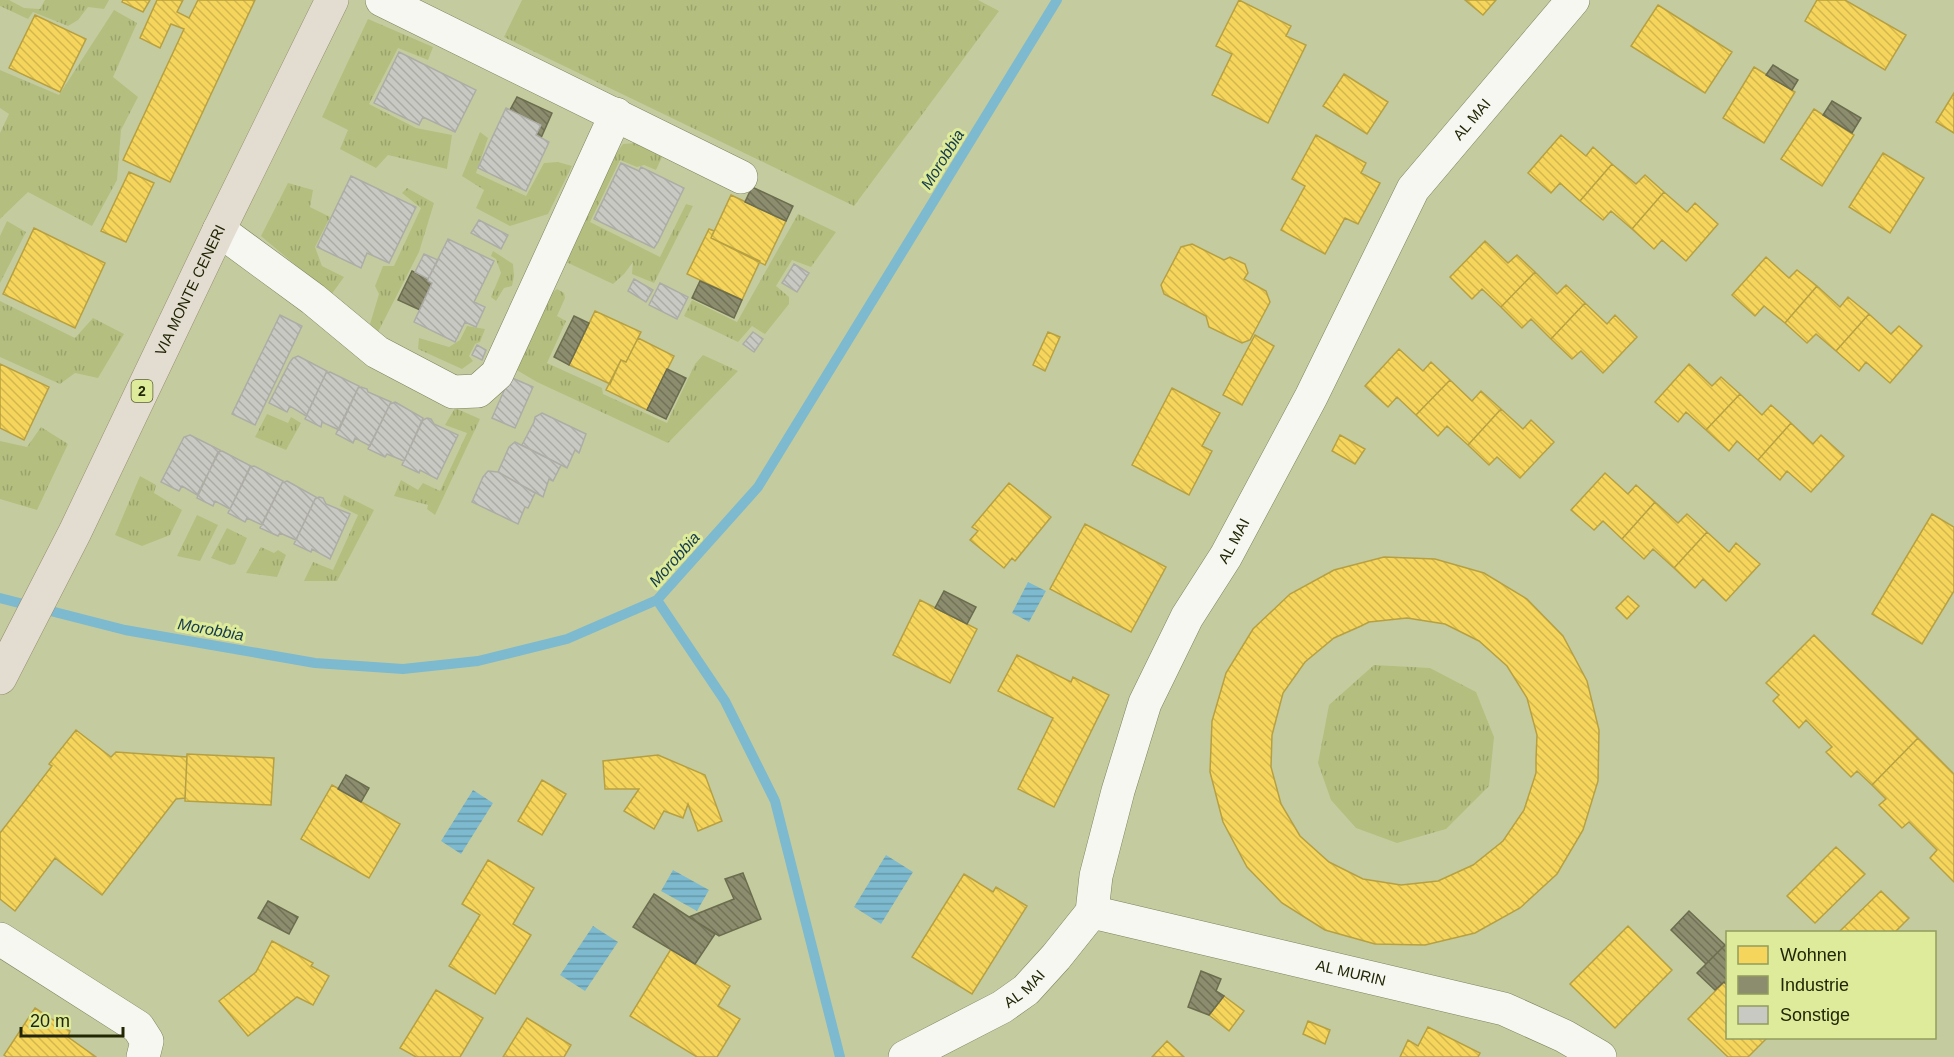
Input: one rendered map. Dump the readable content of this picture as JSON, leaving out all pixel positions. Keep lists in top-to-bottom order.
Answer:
{
  "streets": {
    "main road": ["VIA MONTE CENERI", "2"],
    "street": ["AL MAI", "AL MURIN"]
  },
  "crossings": [
    ["AL MAI", "AL MURIN"]
  ],
  "water": ["Morobbia"],
  "legend": ["Wohnen", "Industrie", "Sonstige"],
  "scale_bar": "20 m"
}
